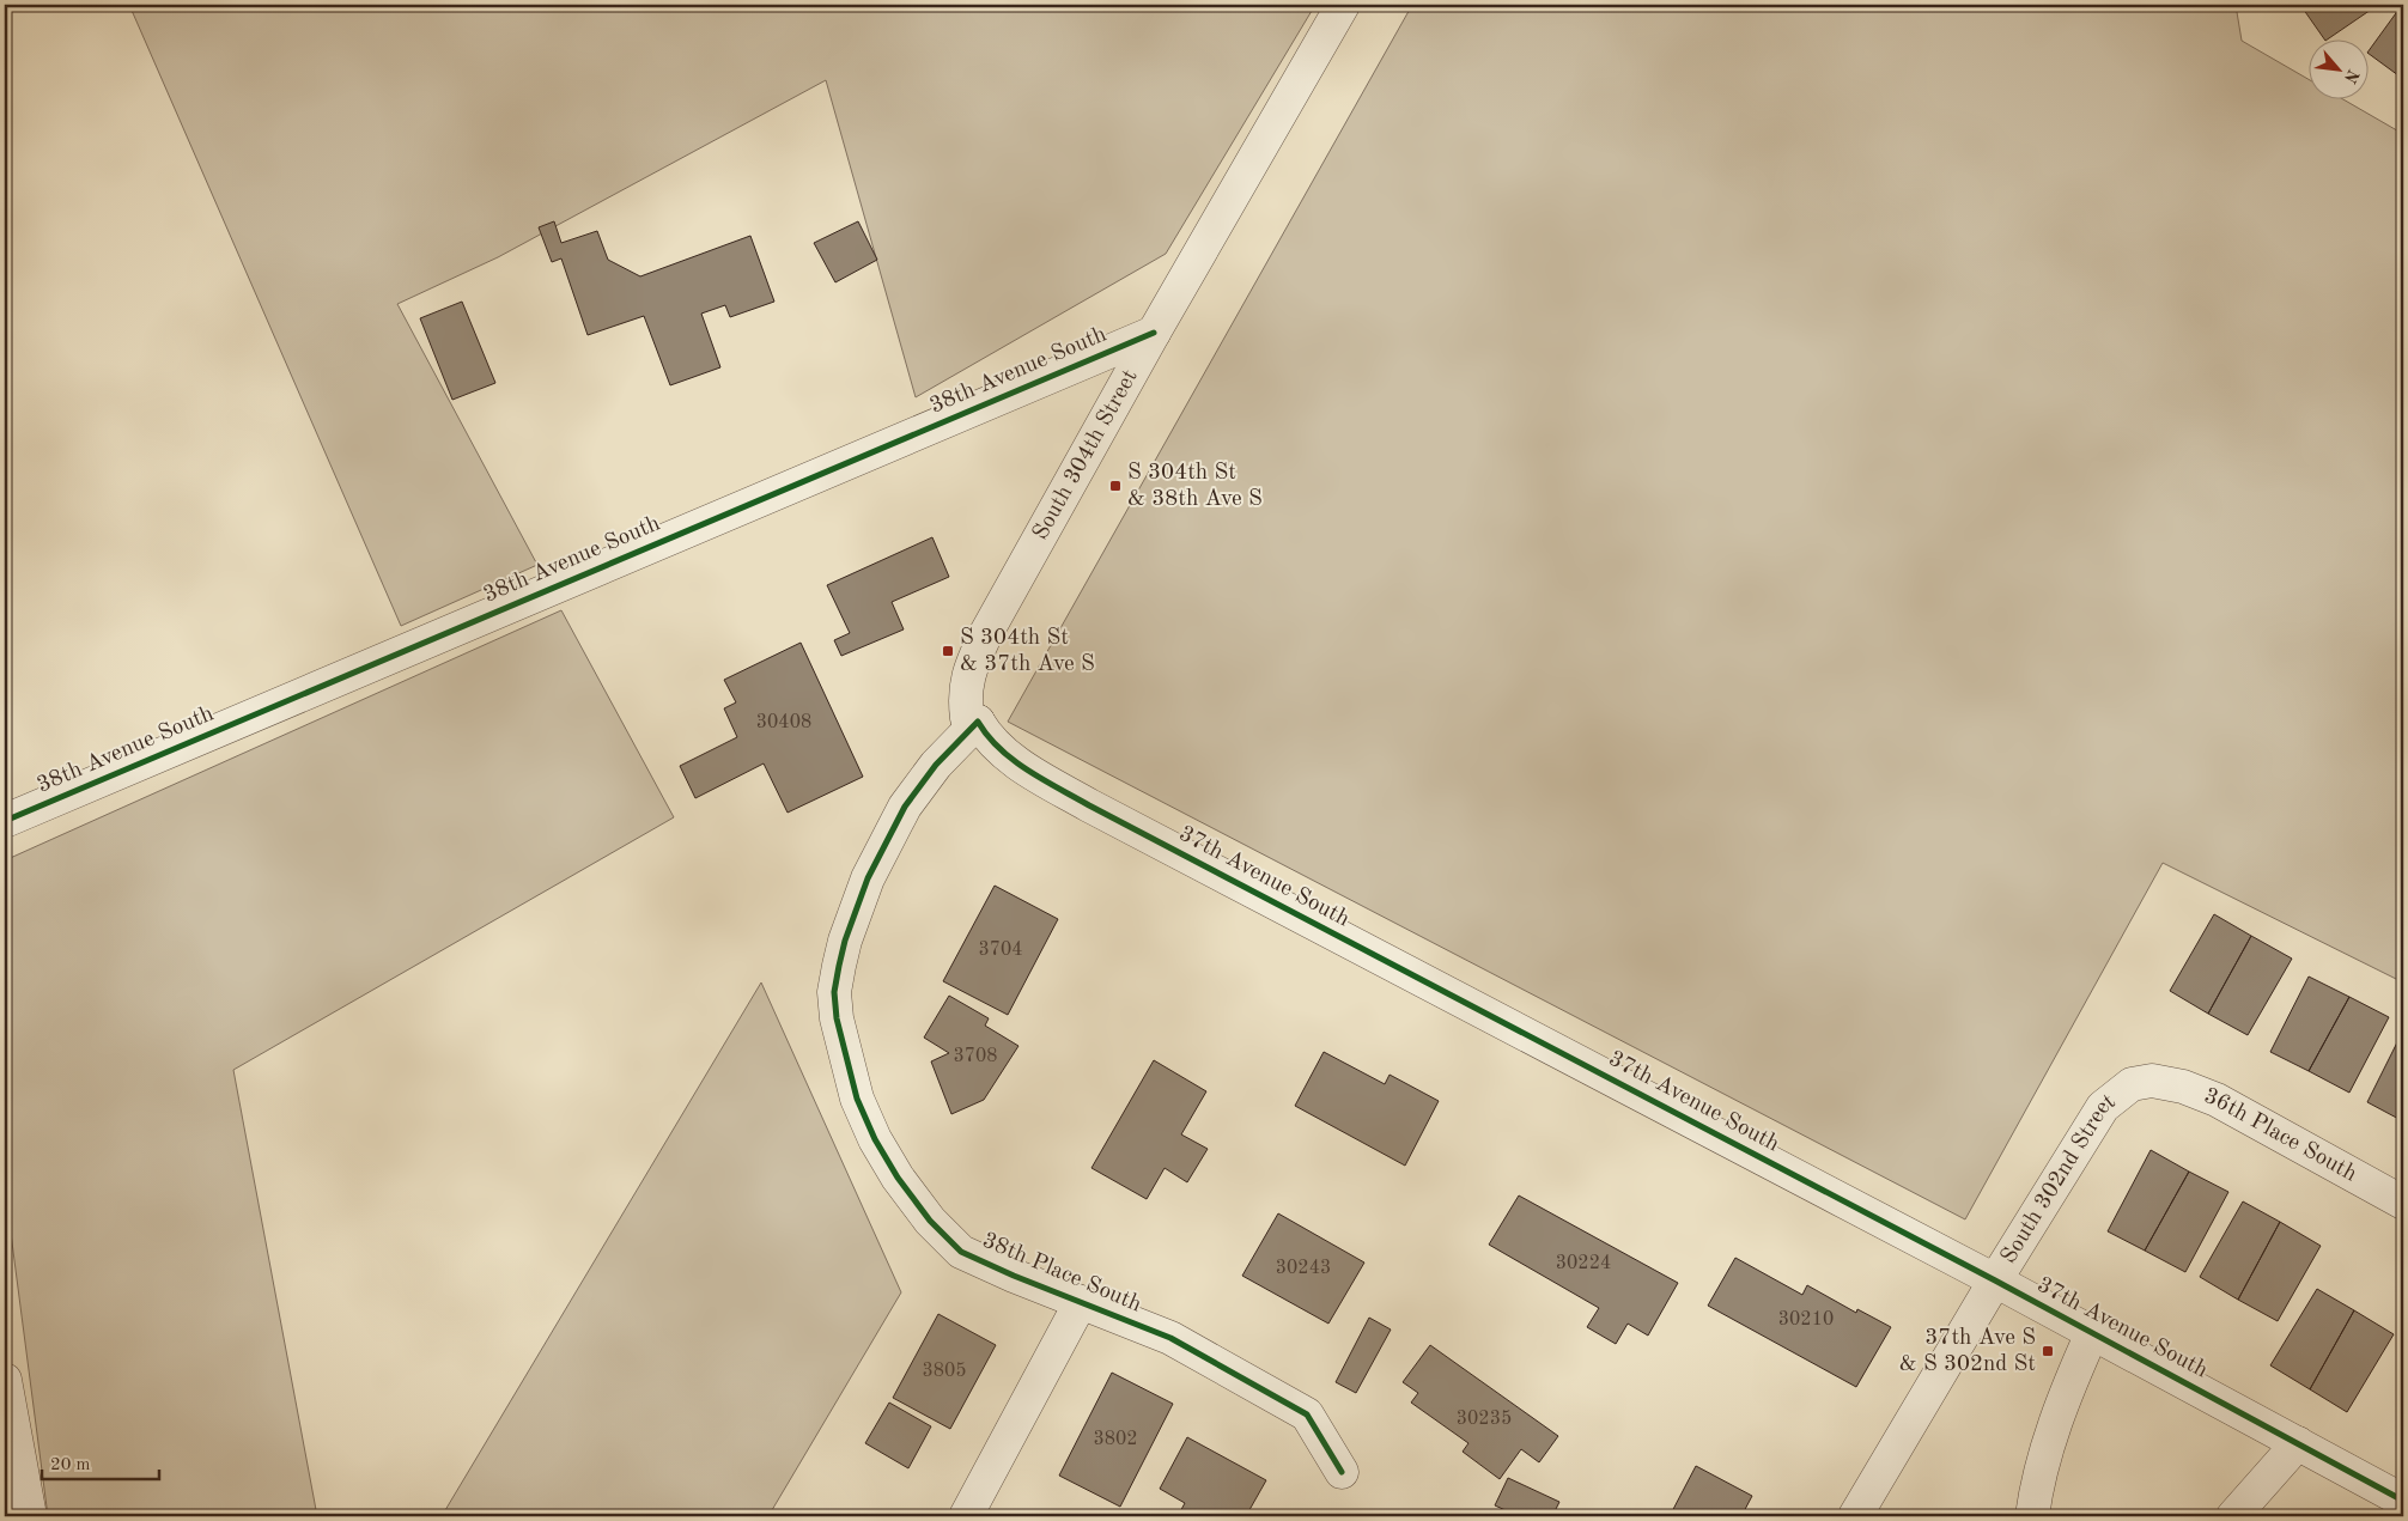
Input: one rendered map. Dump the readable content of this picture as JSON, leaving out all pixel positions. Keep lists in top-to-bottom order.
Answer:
{
  "streets": {
    "street": [
      "38th Avenue South",
      "South 304th Street",
      "37th Avenue South",
      "36th Place South",
      "South 302nd Street",
      "38th Place South"
    ]
  },
  "crossings": [
    ["38th Avenue South", "South 304th Street"],
    ["South 304th Street", "37th Avenue South"],
    ["South 304th Street", "38th Place South"],
    ["37th Avenue South", "South 302nd Street"],
    ["37th Avenue South", "38th Place South"],
    ["36th Place South", "South 302nd Street"]
  ],
  "places": {
    "transit": ["S 304th St & 38th Ave S", "S 304th St & 37th Ave S", "37th Ave S & S 302nd St"]
  },
  "house_numbers": [
    "30408",
    "3704",
    "3708",
    "30224",
    "30243",
    "30210",
    "3805",
    "30235",
    "3802"
  ],
  "scale_bar": "20 m",
  "north": "bottom right"
}
